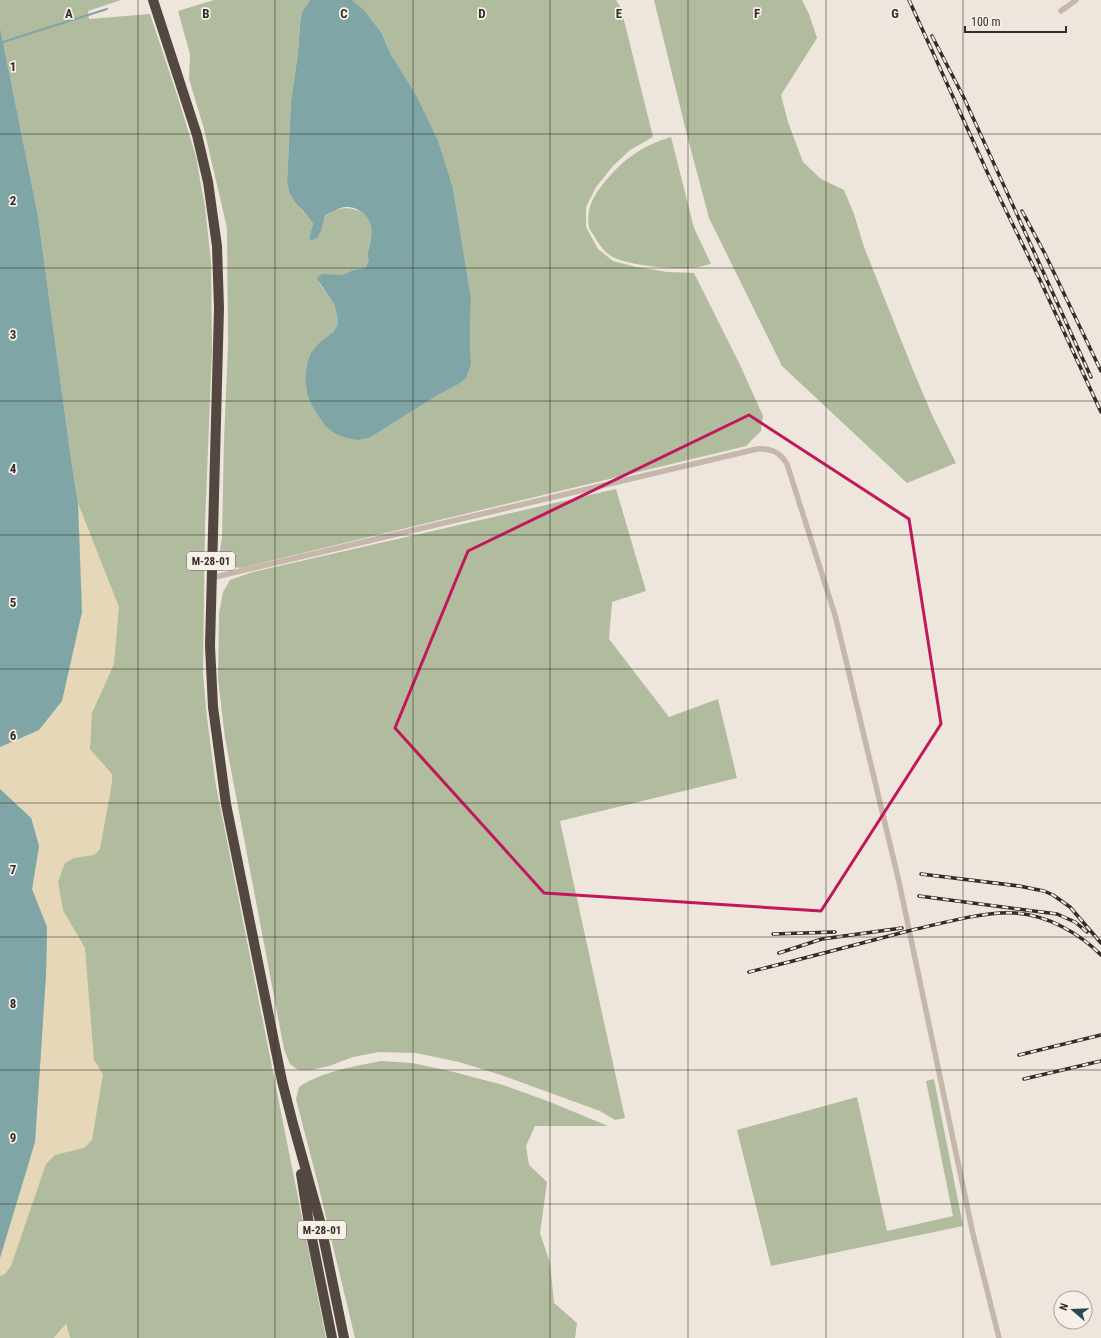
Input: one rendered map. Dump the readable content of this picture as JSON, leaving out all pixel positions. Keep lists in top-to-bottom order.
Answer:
{
  "streets": {
    "highway": ["М-28-01"]
  },
  "scale_bar": "100 m",
  "north": "left",
  "grid": {
    "columns": [
      "A",
      "B",
      "C",
      "D",
      "E",
      "F",
      "G"
    ],
    "rows": [
      "1",
      "2",
      "3",
      "4",
      "5",
      "6",
      "7",
      "8",
      "9"
    ]
  }
}
